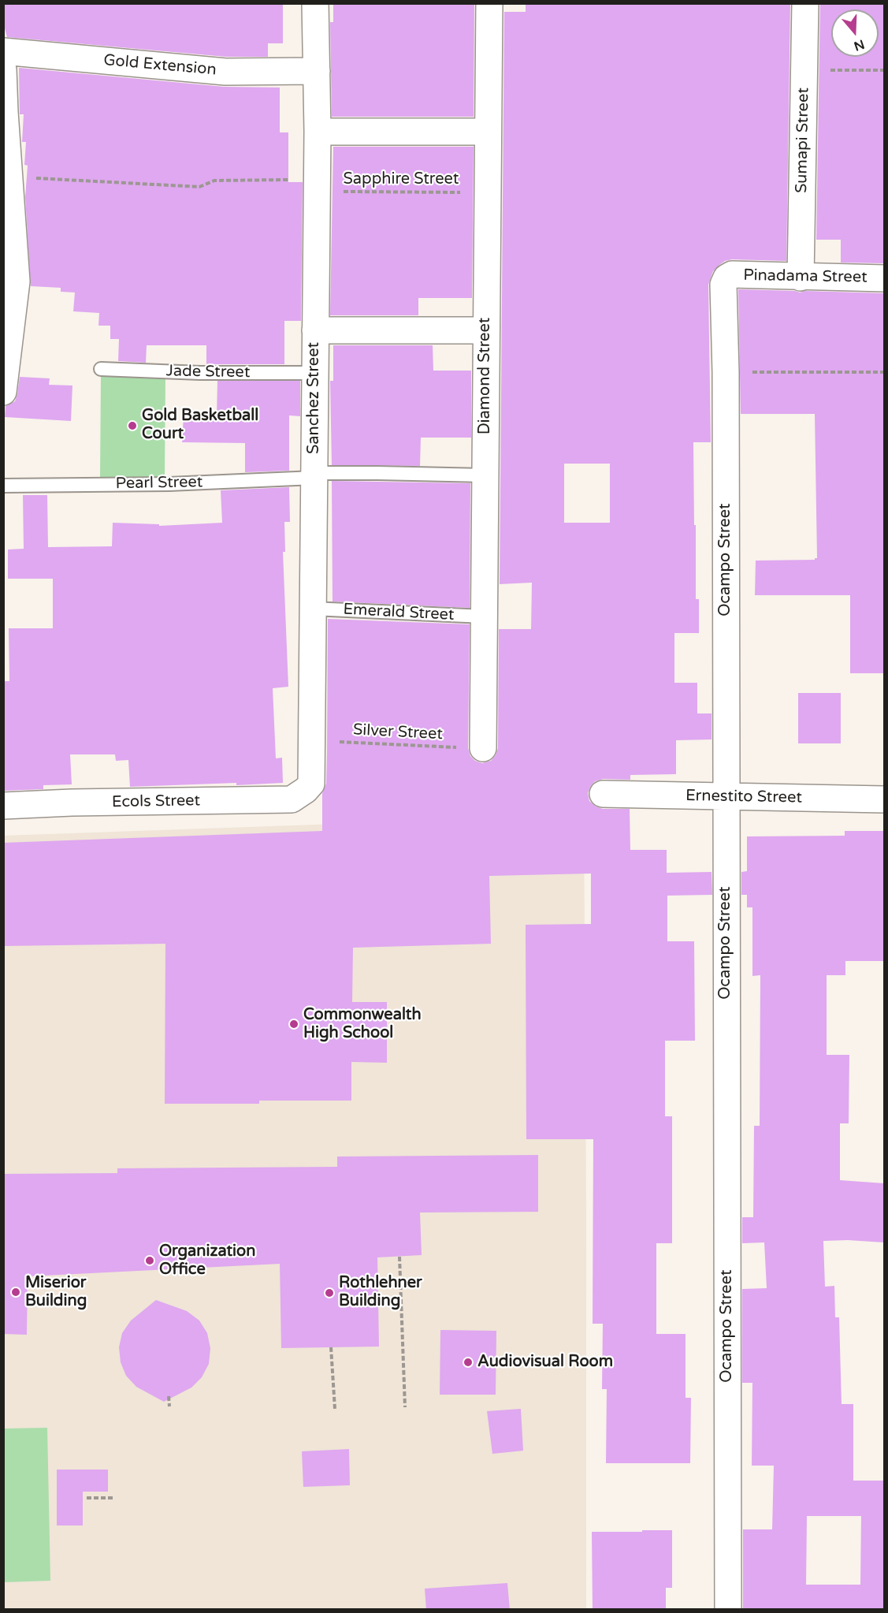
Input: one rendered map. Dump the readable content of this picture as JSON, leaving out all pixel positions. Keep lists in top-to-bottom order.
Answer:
{
  "streets": {
    "street": [
      "Gold Extension",
      "Sumapi Street",
      "Pinadama Street",
      "Diamond Street",
      "Sanchez Street",
      "Ocampo Street",
      "Ernestito Street",
      "Ecols Street"
    ],
    "lane": ["Jade Street", "Pearl Street", "Emerald Street"],
    "path": ["Sapphire Street", "Silver Street"]
  },
  "crossings": [
    ["Gold Extension", "Sanchez Street"],
    ["Sumapi Street", "Pinadama Street"],
    ["Sapphire Street", "Diamond Street"],
    ["Sapphire Street", "Sanchez Street"],
    ["Pinadama Street", "Ocampo Street"],
    ["Jade Street", "Sanchez Street"],
    ["Diamond Street", "Pearl Street"],
    ["Diamond Street", "Emerald Street"],
    ["Diamond Street", "Silver Street"],
    ["Sanchez Street", "Pearl Street"],
    ["Sanchez Street", "Emerald Street"],
    ["Sanchez Street", "Silver Street"],
    ["Sanchez Street", "Ecols Street"],
    ["Ocampo Street", "Ernestito Street"]
  ],
  "places": [
    "Gold Basketball Court",
    "Commonwealth High School",
    "Organization Office",
    "Miserior Building",
    "Rothlehner Building",
    "Audiovisual Room"
  ],
  "north": "bottom"
}
